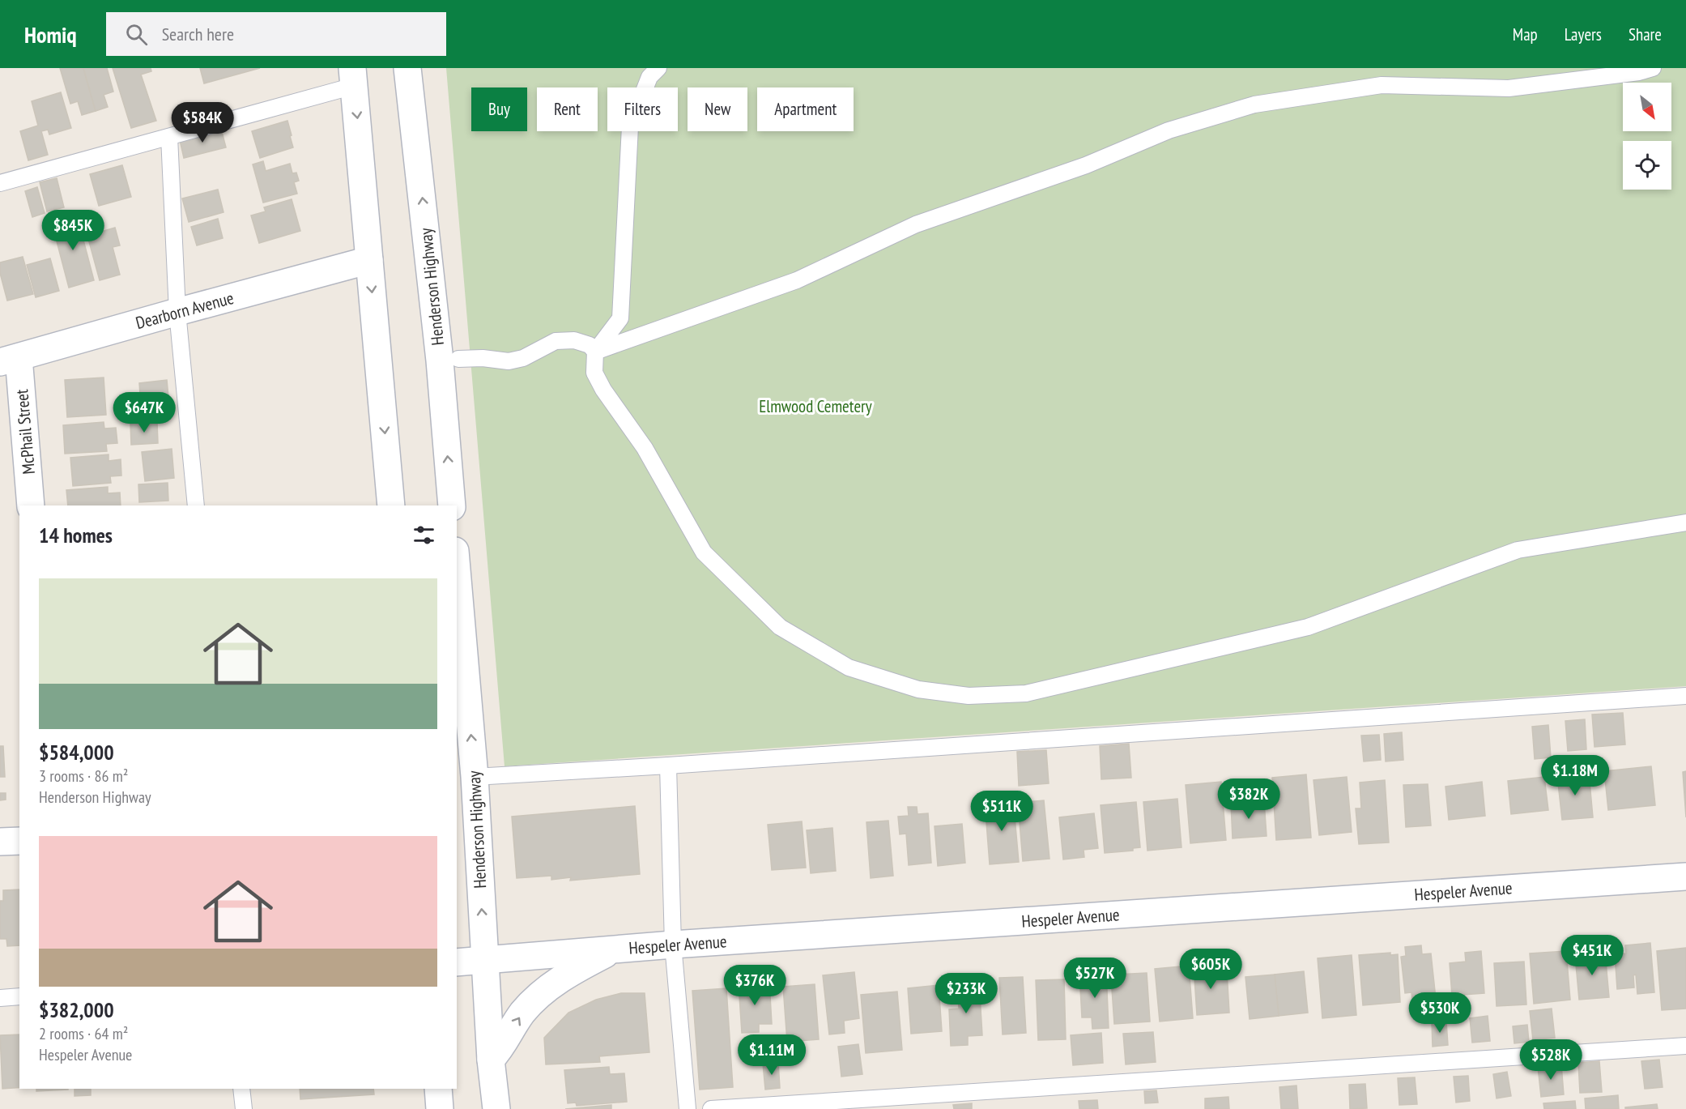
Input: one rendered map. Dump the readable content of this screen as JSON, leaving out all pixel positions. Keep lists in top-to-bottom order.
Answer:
{
  "streets": {
    "main road": [
      "Henderson Highway",
      "Dearborn Avenue",
      "McPhail Street",
      "Hespeler Avenue"
    ]
  },
  "crossings": [
    ["Henderson Highway", "Hespeler Avenue"],
    ["Dearborn Avenue", "McPhail Street"]
  ],
  "parks": ["Elmwood Cemetery"],
  "north": "bottom right",
  "page": {
    "header": "Homiq",
    "search": "Search here",
    "nav": ["Map", "Layers", "Share"],
    "chip": [
      "Buy",
      "Rent",
      "Filters",
      "New",
      "Apartment"
    ],
    "price": [
      "$584K",
      "$845K",
      "$647K",
      "$1.18M",
      "$382K",
      "$511K",
      "$451K",
      "$605K",
      "$527K",
      "$376K",
      "$233K",
      "$530K",
      "$1.11M",
      "$528K"
    ],
    "heading": "14 homes",
    "list": [
      {
        "name": "$584,000",
        "note": "3 rooms · 86 m² · Henderson Highway"
      },
      {
        "name": "$382,000",
        "note": "2 rooms · 64 m² · Hespeler Avenue"
      }
    ]
  }
}
